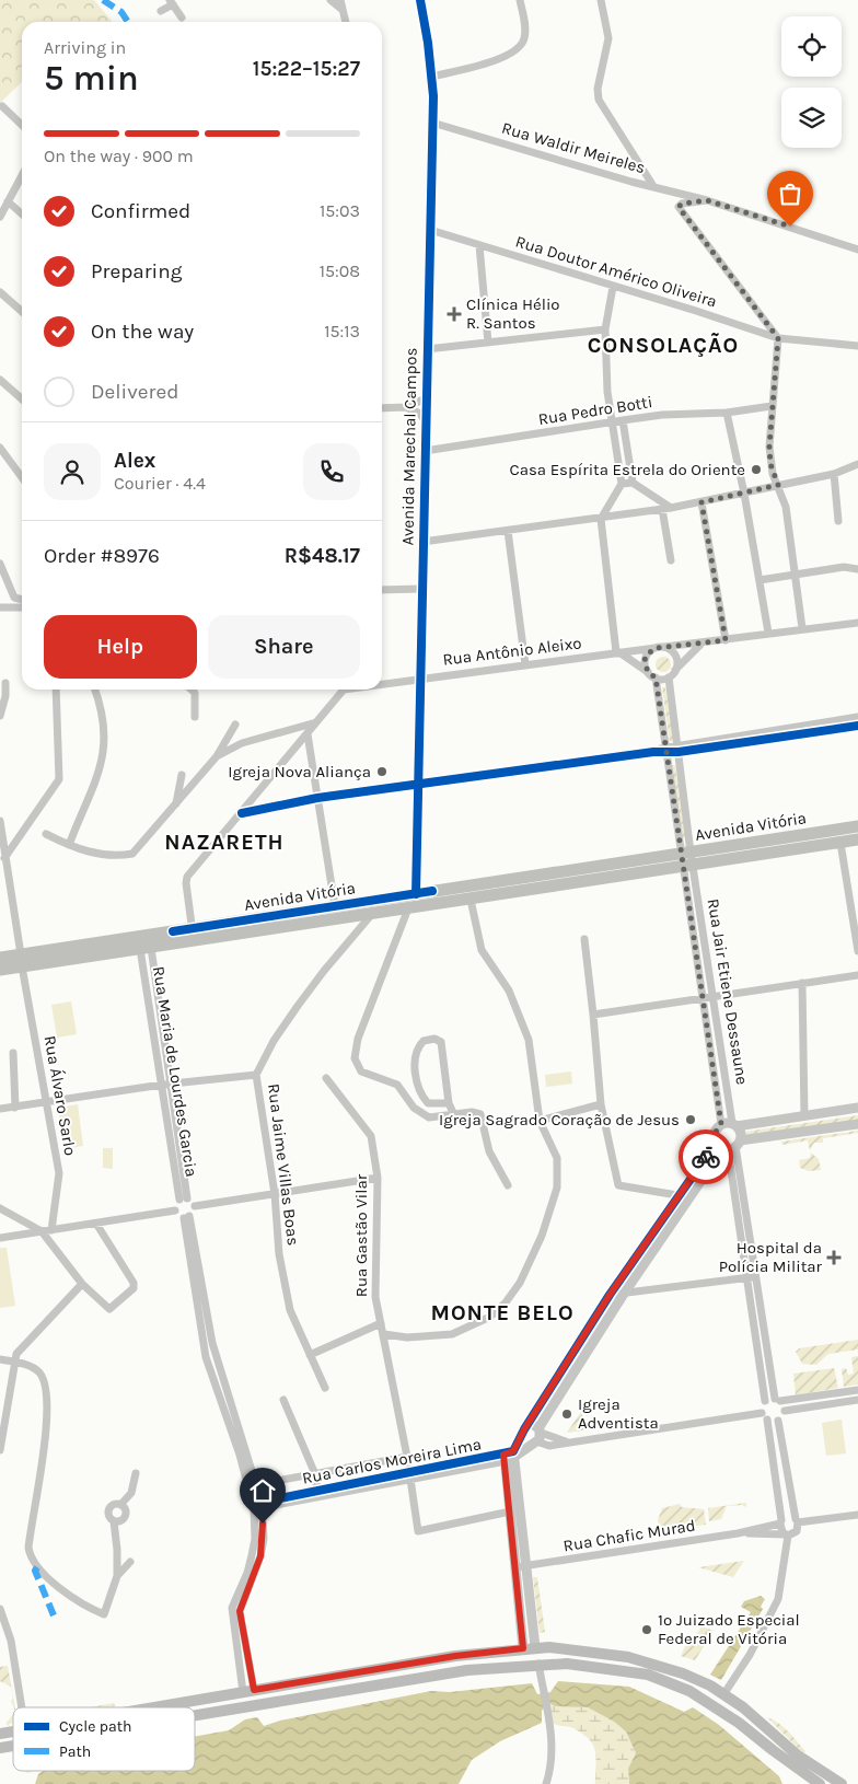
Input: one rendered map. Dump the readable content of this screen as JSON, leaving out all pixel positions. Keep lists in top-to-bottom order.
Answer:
{
  "streets": {
    "main road": ["Avenida Vitória"],
    "street": [
      "Rua Waldir Meireles",
      "Rua Doutor Américo Oliveira",
      "Rua Pedro Botti",
      "Avenida Marechal Campos",
      "Rua Antônio Aleixo",
      "Rua Jair Etiene Dessaune",
      "Rua Maria de Lourdes Garcia",
      "Rua Álvaro Sarlo",
      "Rua Jaime Villas Boas",
      "Rua Gastão Vilar",
      "Rua Carlos Moreira Lima",
      "Rua Chafic Murad"
    ]
  },
  "crossings": [
    ["Rua Waldir Meireles", "Rua Doutor Américo Oliveira"],
    ["Rua Waldir Meireles", "Avenida Marechal Campos"],
    ["Rua Doutor Américo Oliveira", "Avenida Marechal Campos"],
    ["Rua Pedro Botti", "Avenida Marechal Campos"],
    ["Avenida Marechal Campos", "Rua Antônio Aleixo"],
    ["Avenida Marechal Campos", "Avenida Vitória"],
    ["Avenida Vitória", "Rua Jair Etiene Dessaune"],
    ["Avenida Vitória", "Rua Maria de Lourdes Garcia"],
    ["Avenida Vitória", "Rua Álvaro Sarlo"],
    ["Avenida Vitória", "Rua Jaime Villas Boas"],
    ["Rua Gastão Vilar", "Rua Carlos Moreira Lima"]
  ],
  "districts": ["CONSOLAÇÃO", "NAZARETH", "MONTE BELO"],
  "places": {
    "health": ["Clínica Hélio R. Santos", "Hospital da Polícia Militar"],
    "other": [
      "Casa Espírita Estrela do Oriente",
      "Igreja Nova Aliança",
      "Igreja Sagrado Coração de Jesus",
      "Igreja Adventista",
      "1º Juizado Especial Federal de Vitória"
    ]
  },
  "legend": ["Cycle path", "Path"],
  "page": {
    "heading": ["5 min", "Arriving in", "15:22–15:27"],
    "panel": [
      "Alex",
      "Courier · 4.4",
      "Order #8976",
      "R$48.17"
    ],
    "bar": "On the way · 900 m",
    "list": [
      ["Confirmed", "15:03"],
      ["Preparing", "15:08"],
      ["On the way", "15:13"],
      "Delivered"
    ],
    "buttons": ["Help", "Share"]
  }
}
